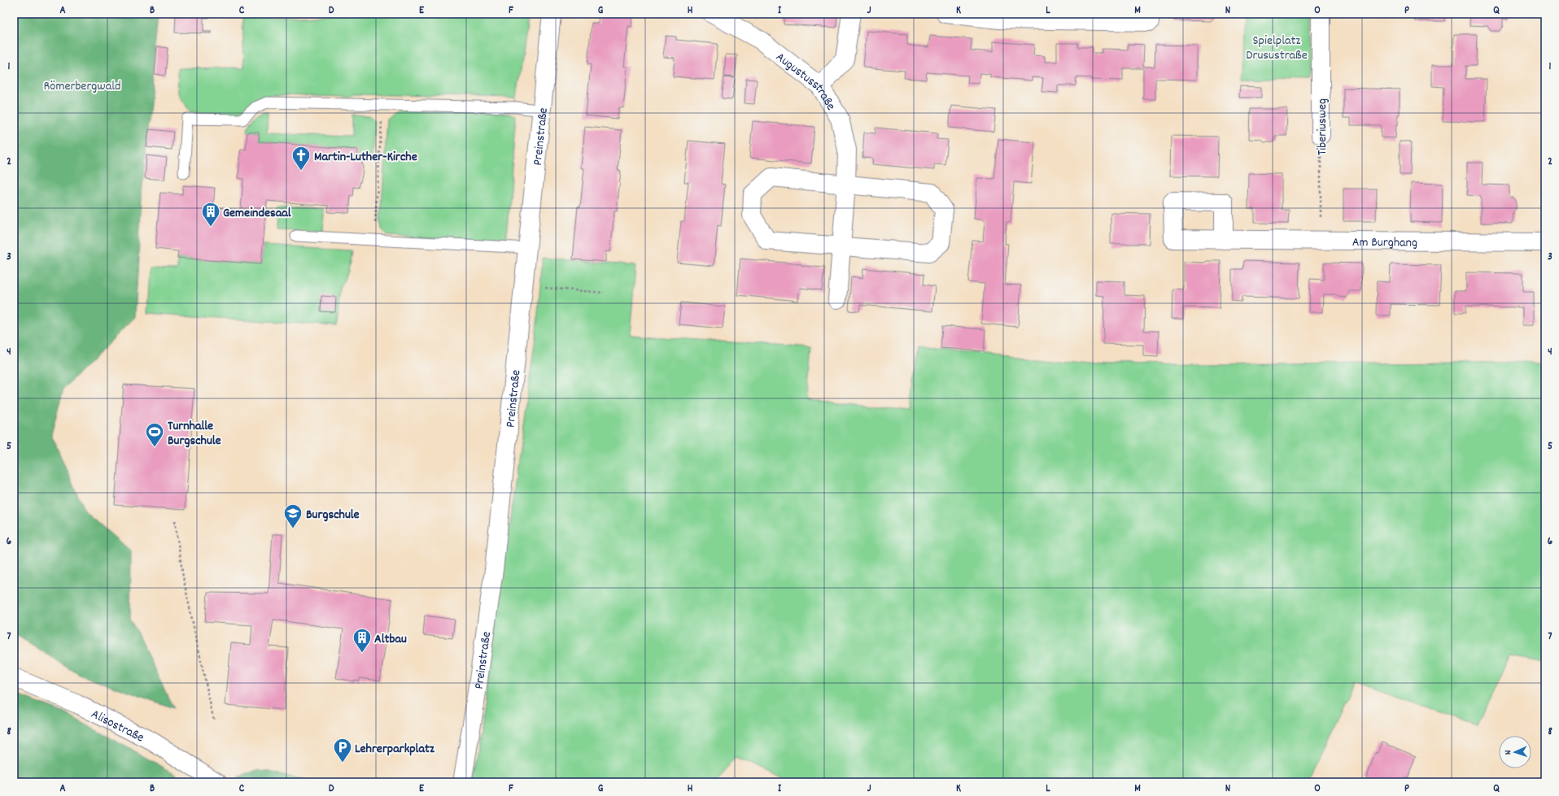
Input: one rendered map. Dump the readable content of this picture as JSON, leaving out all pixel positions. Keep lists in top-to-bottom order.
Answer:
{
  "streets": {
    "street": [
      "Augustusstraße",
      "Tiberiusweg",
      "Preinstraße",
      "Am Burghang",
      "Alisostraße"
    ]
  },
  "crossings": [
    ["Tiberiusweg", "Am Burghang"]
  ],
  "parks": ["Spielplatz Drusustraße", "Römerbergwald"],
  "places": {
    "church": ["Martin-Luther-Kirche"],
    "building": ["Gemeindesaal", "Altbau"],
    "sports": ["Turnhalle Burgschule"],
    "school or university": ["Burgschule"],
    "parking": ["Lehrerparkplatz"]
  },
  "north": "left",
  "grid": {
    "columns": [
      "A",
      "B",
      "C",
      "D",
      "E",
      "F",
      "G",
      "H",
      "I",
      "J",
      "K",
      "L",
      "M",
      "N",
      "O",
      "P",
      "Q"
    ],
    "rows": [
      "1",
      "2",
      "3",
      "4",
      "5",
      "6",
      "7",
      "8"
    ]
  }
}
